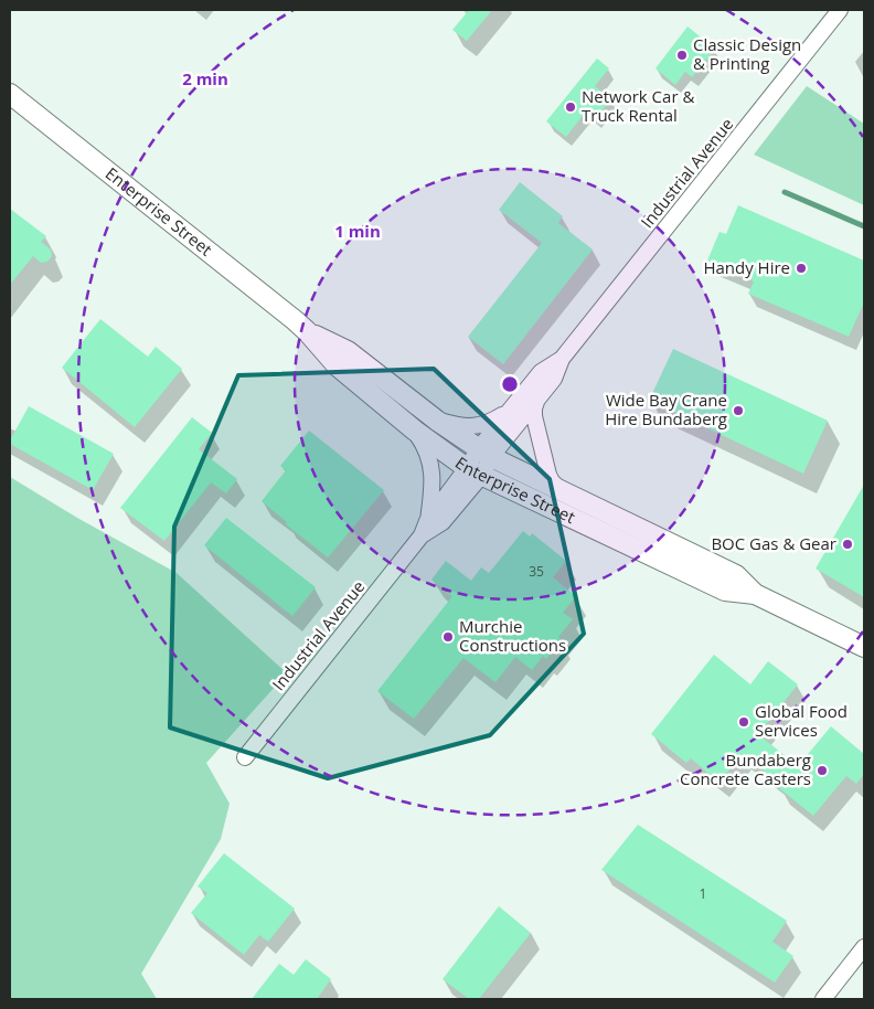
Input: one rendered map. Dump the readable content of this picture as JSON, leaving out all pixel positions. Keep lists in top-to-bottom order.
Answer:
{
  "streets": {
    "street": ["Industrial Avenue", "Enterprise Street"]
  },
  "crossings": [
    ["Industrial Avenue", "Enterprise Street"]
  ],
  "places": [
    "Classic Design & Printing",
    "Network Car & Truck Rental",
    "Handy Hire",
    "Wide Bay Crane Hire Bundaberg",
    "BOC Gas & Gear",
    "Murchie Constructions",
    "Global Food Services",
    "Bundaberg Concrete Casters"
  ],
  "house_numbers": ["35", "1"],
  "rings": ["2 min", "1 min"]
}
